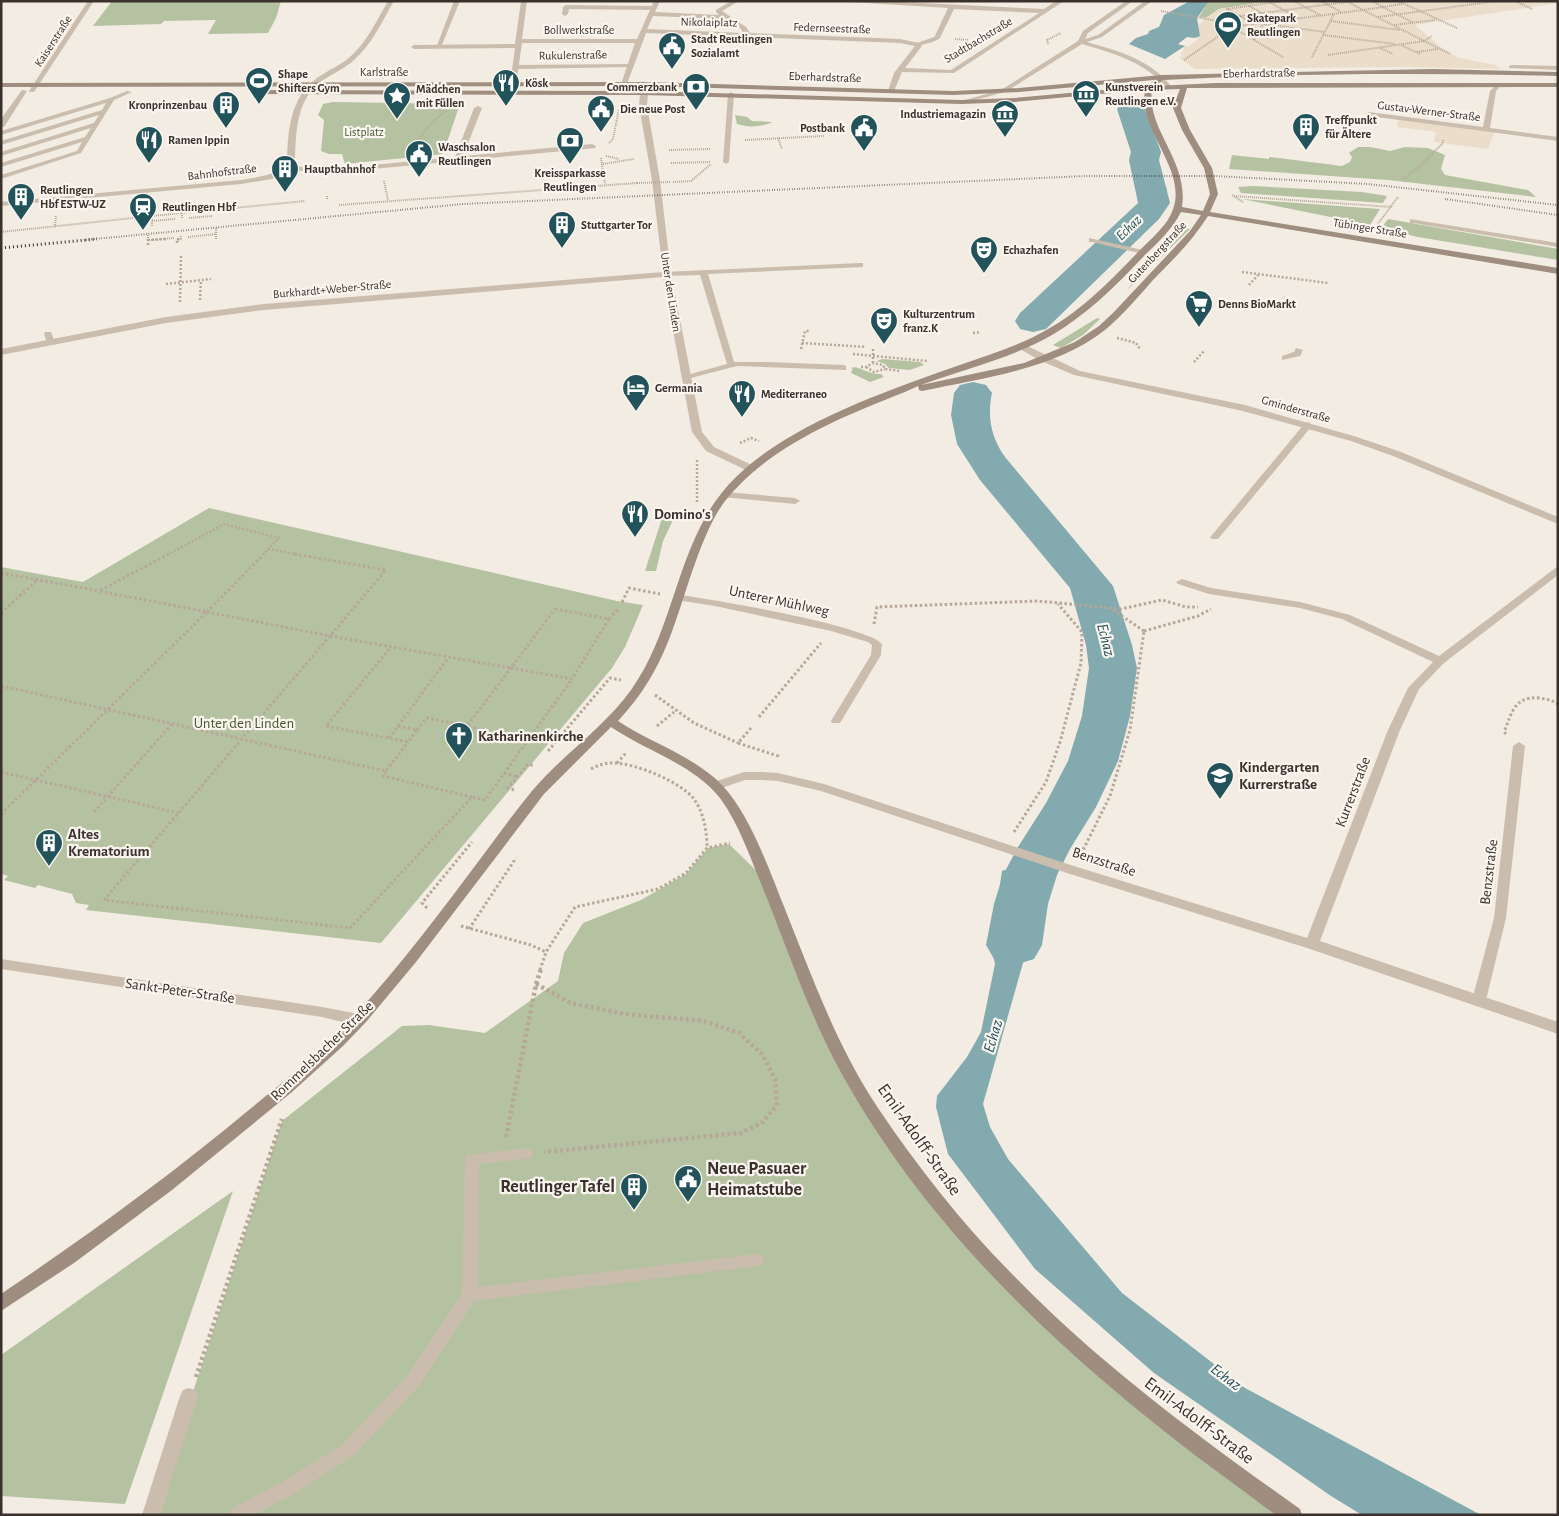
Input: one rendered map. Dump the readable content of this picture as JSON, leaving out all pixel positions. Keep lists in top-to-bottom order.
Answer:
{
  "streets": {
    "main road": [
      "Karlstraße",
      "Eberhardstraße",
      "Tübinger Straße",
      "Gutenbergstraße",
      "Rommelsbacher Straße",
      "Emil-Adolff-Straße"
    ],
    "street": [
      "Nikolaiplatz",
      "Federnseestraße",
      "Bollwerkstraße",
      "Stadtbachstraße",
      "Kaiserstraße",
      "Gustav-Werner-Straße",
      "Bahnhofstraße",
      "Burkhardt+Weber-Straße",
      "Unter den Linden",
      "Gminderstraße",
      "Kurrerstraße",
      "Benzstraße",
      "Sankt-Peter-Straße"
    ],
    "lane": ["Rukulenstraße", "Unterer Mühlweg"]
  },
  "crossings": [
    ["Nikolaiplatz", "Federnseestraße"],
    ["Kaiserstraße", "Karlstraße"],
    ["Karlstraße", "Eberhardstraße"],
    ["Karlstraße", "Unter den Linden"],
    ["Eberhardstraße", "Gustav-Werner-Straße"],
    ["Eberhardstraße", "Gutenbergstraße"],
    ["Eberhardstraße", "Unter den Linden"],
    ["Tübinger Straße", "Gutenbergstraße"],
    ["Gutenbergstraße", "Gminderstraße"],
    ["Burkhardt+Weber-Straße", "Unter den Linden"],
    ["Kurrerstraße", "Benzstraße"],
    ["Benzstraße", "Emil-Adolff-Straße"],
    ["Sankt-Peter-Straße", "Rommelsbacher Straße"],
    ["Rommelsbacher Straße", "Emil-Adolff-Straße"]
  ],
  "water": ["Echaz"],
  "parks": ["Listplatz", "Unter den Linden"],
  "places": {
    "sports": ["Skatepark Reutlingen", "Shape Shifters Gym"],
    "public building": [
      "Stadt Reutlingen Sozialamt",
      "Die neue Post",
      "Postbank",
      "Waschsalon Reutlingen",
      "Neue Pasuaer Heimatstube"
    ],
    "restaurant": [
      "Kösk",
      "Ramen Ippin",
      "Mediterraneo",
      "Domino's"
    ],
    "bank": ["Commerzbank", "Kreissparkasse Reutlingen"],
    "museum": ["Kunstverein Reutlingen e.V.", "Industriemagazin"],
    "place": ["Mädchen mit Füllen"],
    "building": [
      "Kronprinzenbau",
      "Treffpunkt für Ältere",
      "Hauptbahnhof",
      "Reutlingen Hbf ESTW-UZ",
      "Stuttgarter Tor",
      "Altes Krematorium",
      "Reutlinger Tafel"
    ],
    "station": ["Reutlingen Hbf"],
    "theatre": ["Echazhafen", "Kulturzentrum franz.K"],
    "supermarket": ["Denns BioMarkt"],
    "hotel": ["Germania"],
    "church": ["Katharinenkirche"],
    "school or university": ["Kindergarten Kurrerstraße"]
  }
}
